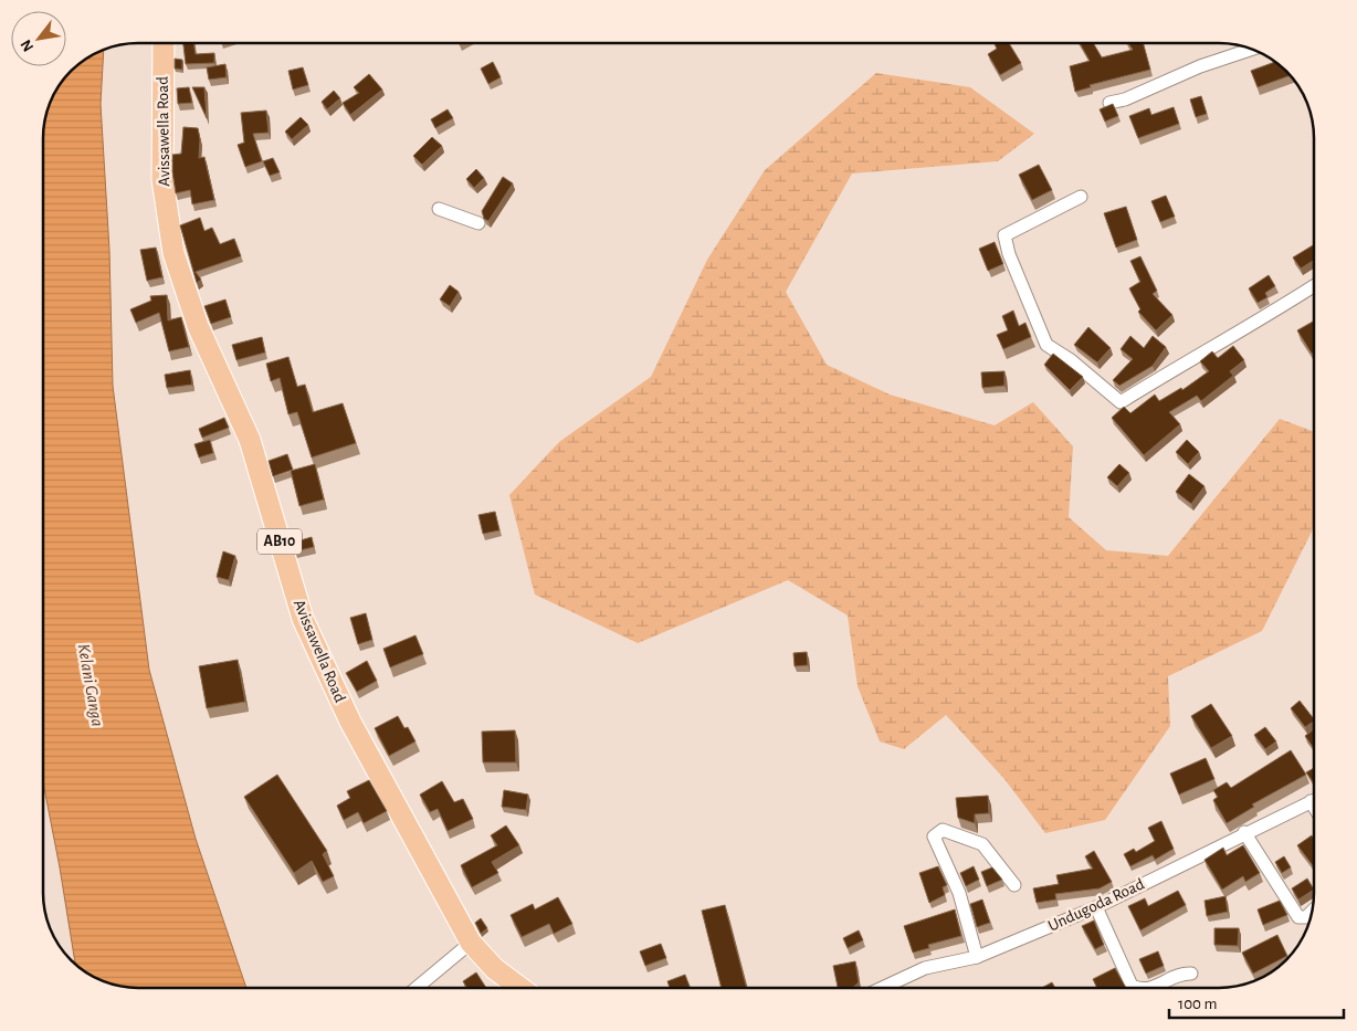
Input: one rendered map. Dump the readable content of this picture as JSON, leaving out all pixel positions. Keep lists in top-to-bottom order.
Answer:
{
  "streets": {
    "main road": ["Avissawella Road", "AB10"],
    "street": ["Undugoda Road"]
  },
  "water": ["Kelani Ganga"],
  "scale_bar": "100 m",
  "north": "bottom left"
}
